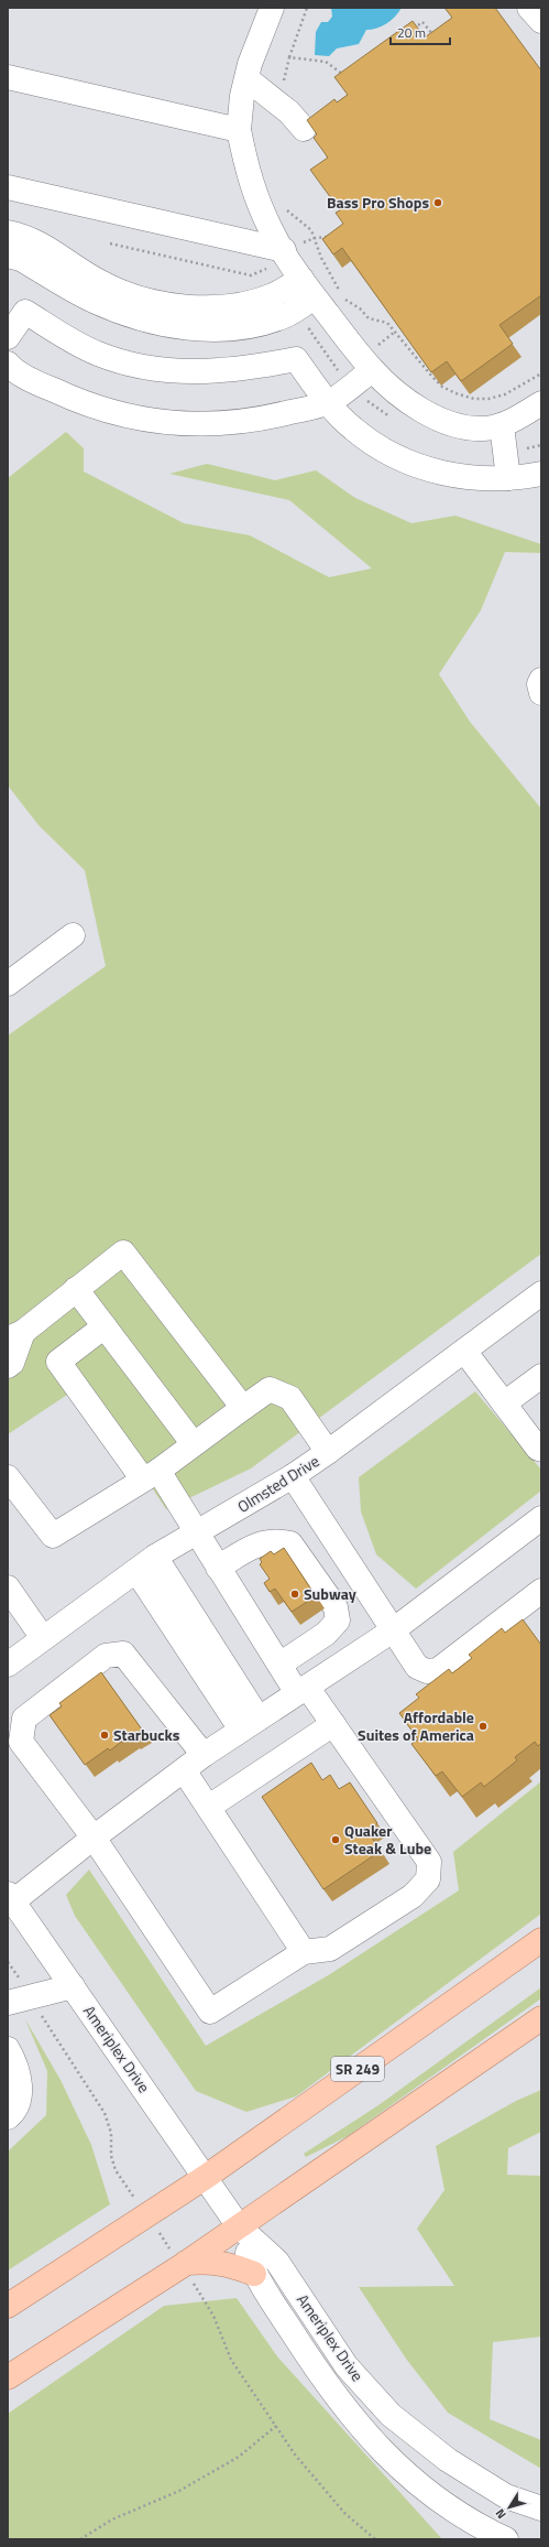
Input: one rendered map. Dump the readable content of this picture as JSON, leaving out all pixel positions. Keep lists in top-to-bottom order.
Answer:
{
  "streets": {
    "main road": ["SR 249"],
    "street": ["Olmsted Drive", "Ameriplex Drive"]
  },
  "crossings": [
    ["Ameriplex Drive", "SR 249"]
  ],
  "places": [
    "Bass Pro Shops",
    "Subway",
    "Affordable Suites of America",
    "Starbucks",
    "Quaker Steak & Lube"
  ],
  "scale_bar": "20 m",
  "north": "bottom left"
}
